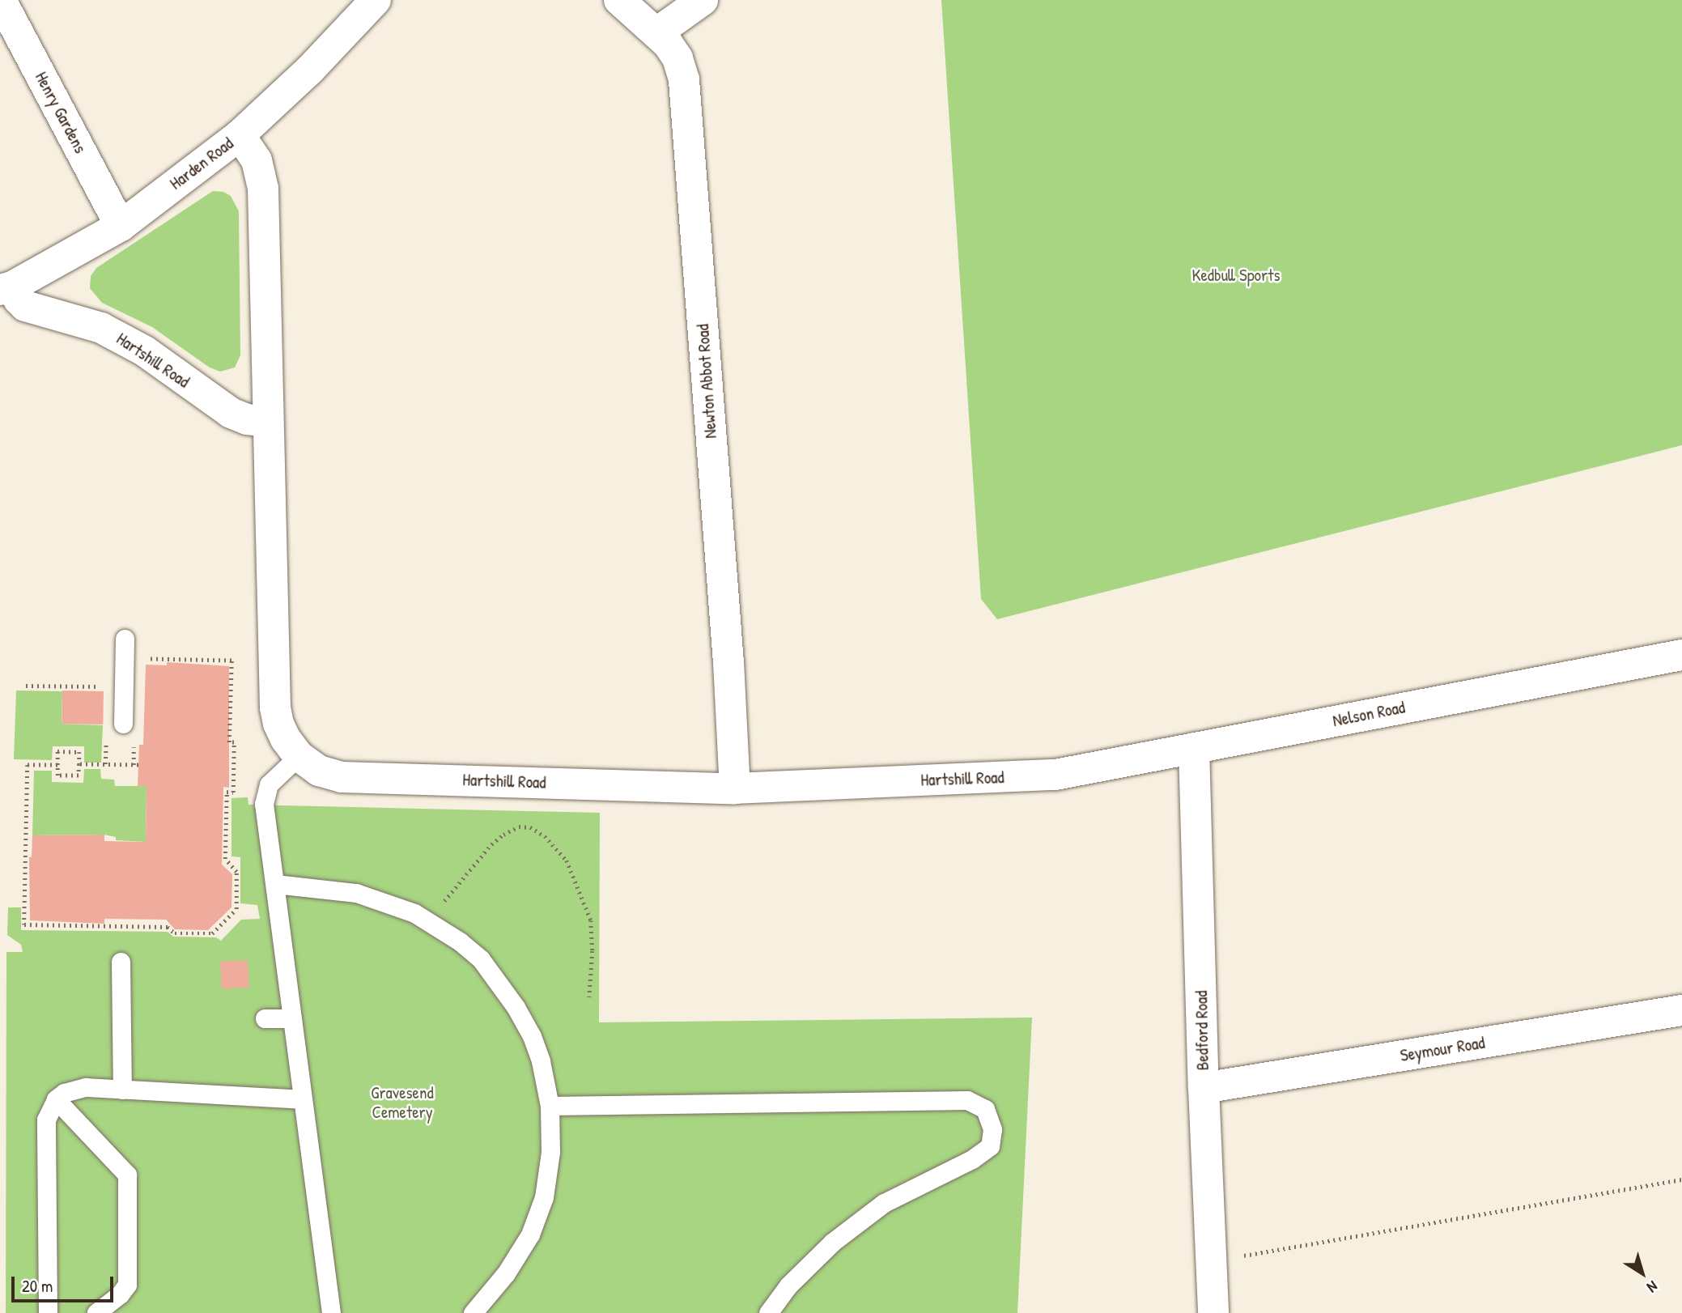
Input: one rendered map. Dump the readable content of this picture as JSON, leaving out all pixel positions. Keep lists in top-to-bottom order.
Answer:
{
  "streets": {
    "street": [
      "Henry Gardens",
      "Harden Road",
      "Hartshill Road",
      "Newton Abbot Road",
      "Nelson Road",
      "Bedford Road",
      "Seymour Road"
    ]
  },
  "crossings": [
    ["Henry Gardens", "Harden Road"],
    ["Harden Road", "Hartshill Road"],
    ["Hartshill Road", "Newton Abbot Road"],
    ["Hartshill Road", "Nelson Road"],
    ["Nelson Road", "Bedford Road"],
    ["Bedford Road", "Seymour Road"]
  ],
  "parks": ["Kedbull Sports", "Gravesend Cemetery"],
  "scale_bar": "20 m",
  "north": "bottom right"
}
